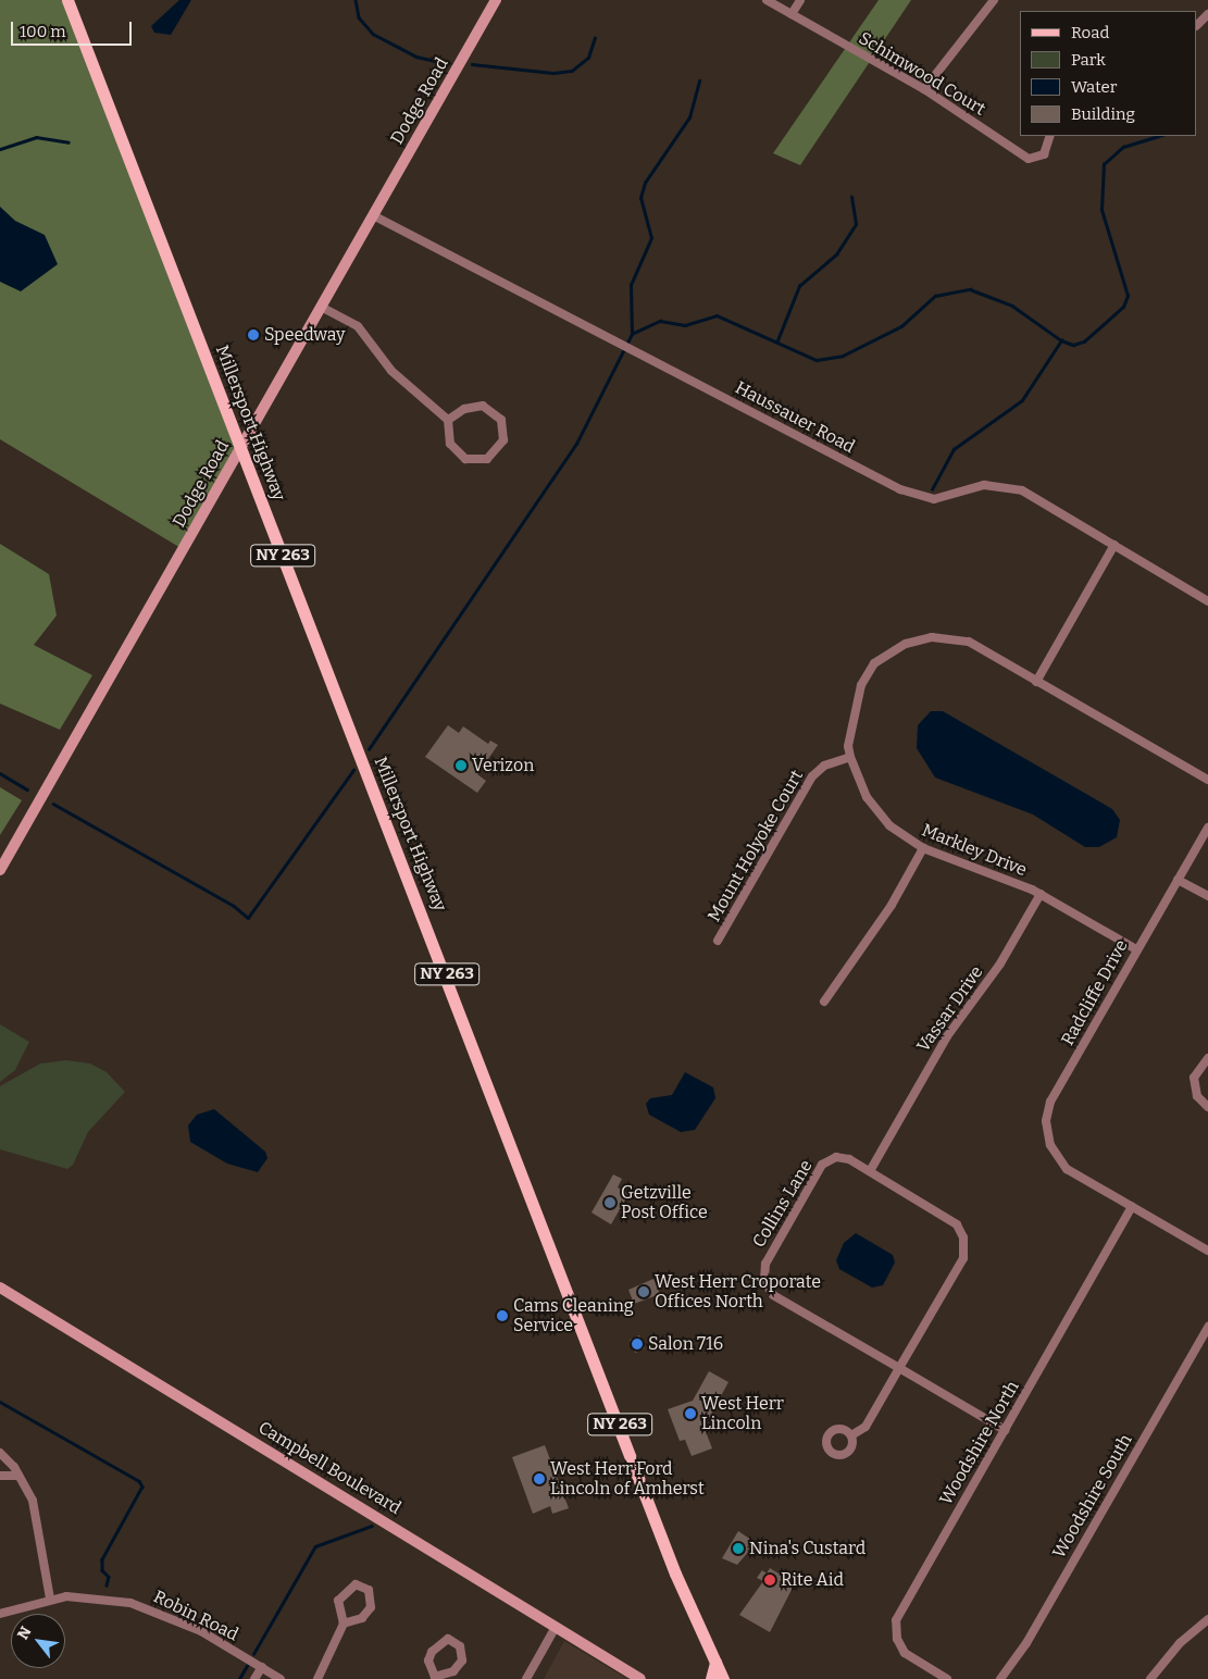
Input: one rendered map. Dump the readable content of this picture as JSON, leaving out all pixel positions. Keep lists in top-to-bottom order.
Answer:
{
  "streets": {
    "main road": ["Millersport Highway", "NY 263"],
    "street": [
      "Schimwood Court",
      "Dodge Road",
      "Haussauer Road",
      "Mount Holyoke Court",
      "Markley Drive",
      "Radcliffe Drive",
      "Vassar Drive",
      "Collins Lane",
      "Woodshire North",
      "Campbell Boulevard",
      "Woodshire South",
      "Robin Road"
    ]
  },
  "crossings": [
    ["Dodge Road", "Haussauer Road"],
    ["Dodge Road", "Millersport Highway"],
    ["Mount Holyoke Court", "Markley Drive"],
    ["Markley Drive", "Radcliffe Drive"],
    ["Markley Drive", "Vassar Drive"],
    ["Radcliffe Drive", "Woodshire North"],
    ["Vassar Drive", "Collins Lane"],
    ["Collins Lane", "Woodshire North"]
  ],
  "places": [
    "Speedway",
    "Verizon",
    "Getzville Post Office",
    "West Herr Croporate Offices North",
    "Cams Cleaning Service",
    "Salon 716",
    "West Herr Lincoln",
    "West Herr Ford Lincoln of Amherst",
    "Nina's Custard",
    "Rite Aid"
  ],
  "legend": [
    "Road",
    "Park",
    "Water",
    "Building"
  ],
  "scale_bar": "100 m",
  "north": "top left"
}
